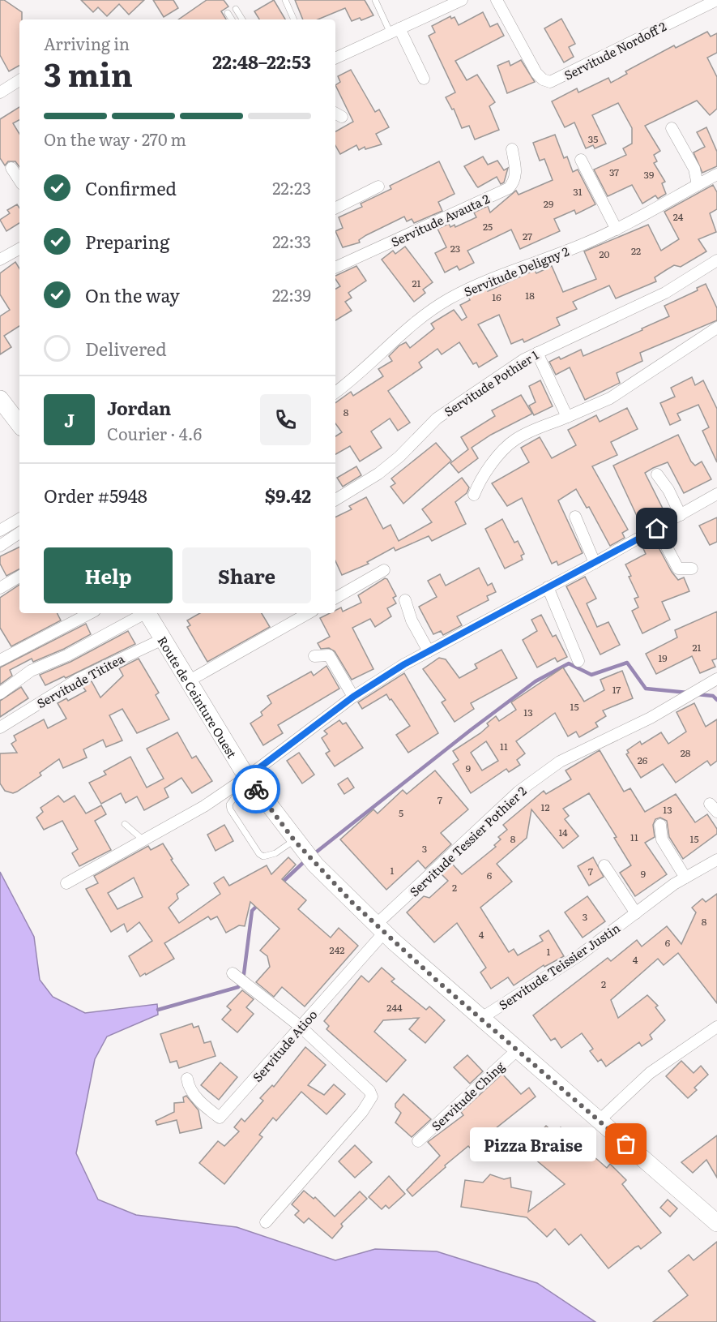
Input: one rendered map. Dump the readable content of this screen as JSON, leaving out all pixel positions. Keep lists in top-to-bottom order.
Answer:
{
  "streets": {
    "main road": ["Route de Ceinture Ouest"],
    "street": [
      "Servitude Nordoff 2",
      "Servitude Avauta 2",
      "Servitude Deligny 2",
      "Servitude Pothier 1",
      "Servitude Tititea",
      "Servitude Tessier Pothier 2",
      "Servitude Teissier Justin",
      "Servitude Atioo",
      "Servitude Ching"
    ]
  },
  "crossings": [
    ["Servitude Tititea", "Route de Ceinture Ouest"],
    ["Route de Ceinture Ouest", "Servitude Tessier Pothier 2"],
    ["Route de Ceinture Ouest", "Servitude Teissier Justin"],
    ["Route de Ceinture Ouest", "Servitude Atioo"],
    ["Route de Ceinture Ouest", "Servitude Ching"],
    ["Servitude Tessier Pothier 2", "Servitude Atioo"]
  ],
  "places": ["Pizza Braise"],
  "house_numbers": [
    "35",
    "37",
    "39",
    "31",
    "29",
    "24",
    "25",
    "27",
    "23",
    "22",
    "20",
    "21",
    "18",
    "16",
    "8",
    "21",
    "19",
    "17",
    "15",
    "13",
    "11",
    "28",
    "26",
    "9",
    "7",
    "12",
    "13",
    "5",
    "14",
    "11",
    "8",
    "15",
    "3",
    "1",
    "7",
    "9",
    "6",
    "2",
    "3",
    "8",
    "4",
    "6",
    "242",
    "1",
    "4",
    "2",
    "244"
  ],
  "page": {
    "heading": ["3 min", "Arriving in", "22:48–22:53"],
    "panel": [
      "Jordan",
      "Courier · 4.6",
      "Order #5948",
      "$9.42"
    ],
    "bar": "On the way · 270 m",
    "list": [
      ["Confirmed", "22:23"],
      ["Preparing", "22:33"],
      ["On the way", "22:39"],
      "Delivered"
    ],
    "round": "J",
    "buttons": ["Help", "Share"],
    "bubble": "Pizza Braise"
  }
}
